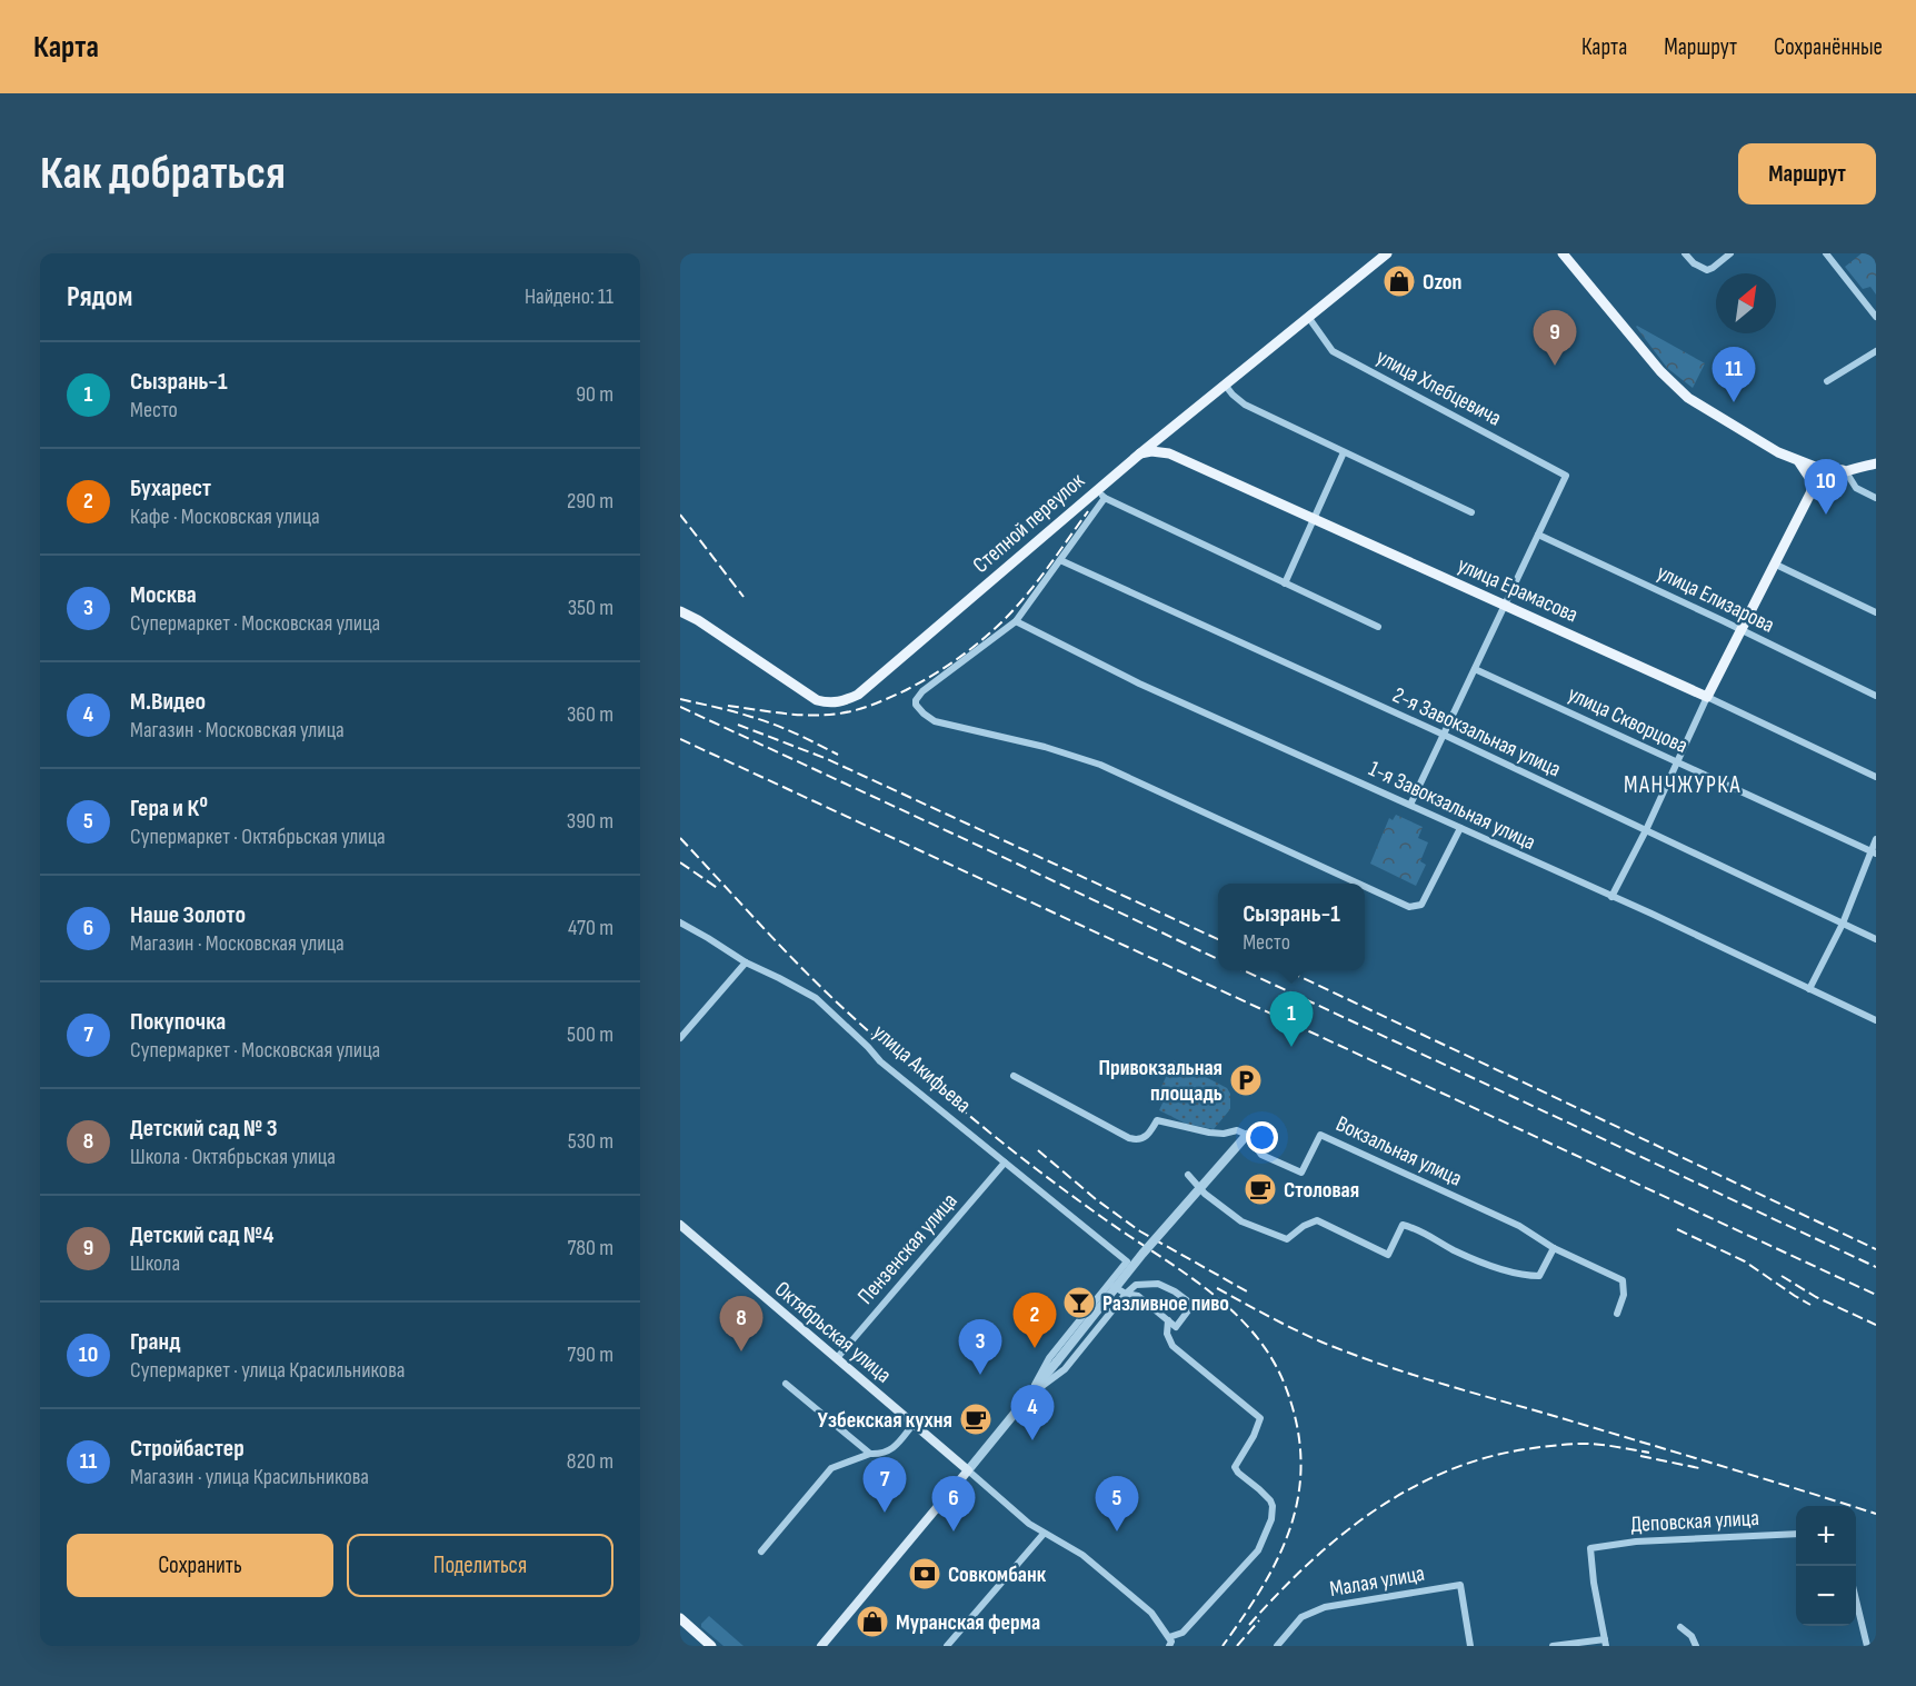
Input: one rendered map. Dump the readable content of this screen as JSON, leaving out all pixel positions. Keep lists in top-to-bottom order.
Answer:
{
  "streets": {
    "main road": ["Степной переулок", "улица Ерамасова", "Октябрьская улица"],
    "street": [
      "улица Хлебцевича",
      "улица Елизарова",
      "улица Скворцова",
      "2-я Завокзальная улица",
      "1-я Завокзальная улица",
      "улица Акифьева",
      "Вокзальная улица",
      "Пензенская улица",
      "Деповская улица",
      "Малая улица"
    ]
  },
  "crossings": [
    ["улица Хлебцевича", "Степной переулок"],
    ["улица Хлебцевича", "улица Елизарова"],
    ["Степной переулок", "улица Ерамасова"],
    ["улица Акифьева", "Пензенская улица"],
    ["Пензенская улица", "Октябрьская улица"]
  ],
  "districts": ["МАНЧЖУРКА"],
  "places": {
    "shop": ["Ozon", "Муранская ферма"],
    "parking": ["Привокзальная площадь"],
    "cafe": ["Столовая", "Узбекская кухня"],
    "bar": ["Разливное пиво"],
    "bank": ["Совкомбанк"]
  },
  "north": "top right",
  "page": {
    "header": "Карта",
    "nav": ["Карта", "Маршрут", "Сохранённые"],
    "buttons": [
      "Маршрут",
      ["Сохранить", "Поделиться"]
    ],
    "title": "Как добраться",
    "heading": ["Рядом", "Найдено: 11"],
    "pins": [
      "9",
      "11",
      "10",
      "1",
      "2",
      "8",
      "3",
      "4",
      "7",
      "5",
      "6"
    ],
    "list": [
      {
        "mark": "1",
        "name": "Сызрань-1",
        "note": "Место",
        "value": "90 m"
      },
      {
        "mark": "2",
        "name": "Бухарест",
        "note": "Кафе · Московская улица",
        "value": "290 m"
      },
      {
        "mark": "3",
        "name": "Москва",
        "note": "Супермаркет · Московская улица",
        "value": "350 m"
      },
      {
        "mark": "4",
        "name": "М.Видео",
        "note": "Магазин · Московская улица",
        "value": "360 m"
      },
      {
        "mark": "5",
        "name": "Гера и К⁰",
        "note": "Супермаркет · Октябрьская улица",
        "value": "390 m"
      },
      {
        "mark": "6",
        "name": "Наше Золото",
        "note": "Магазин · Московская улица",
        "value": "470 m"
      },
      {
        "mark": "7",
        "name": "Покупочка",
        "note": "Супермаркет · Московская улица",
        "value": "500 m"
      },
      {
        "mark": "8",
        "name": "Детский сад № 3",
        "note": "Школа · Октябрьская улица",
        "value": "530 m"
      },
      {
        "mark": "9",
        "name": "Детский сад №4",
        "note": "Школа",
        "value": "780 m"
      },
      {
        "mark": "10",
        "name": "Гранд",
        "note": "Супермаркет · улица Красильникова",
        "value": "790 m"
      },
      {
        "mark": "11",
        "name": "Стройбастер",
        "note": "Магазин · улица Красильникова",
        "value": "820 m"
      }
    ],
    "popup": ["Сызрань-1", "Место"],
    "map_buttons": ["+", "−"]
  }
}
